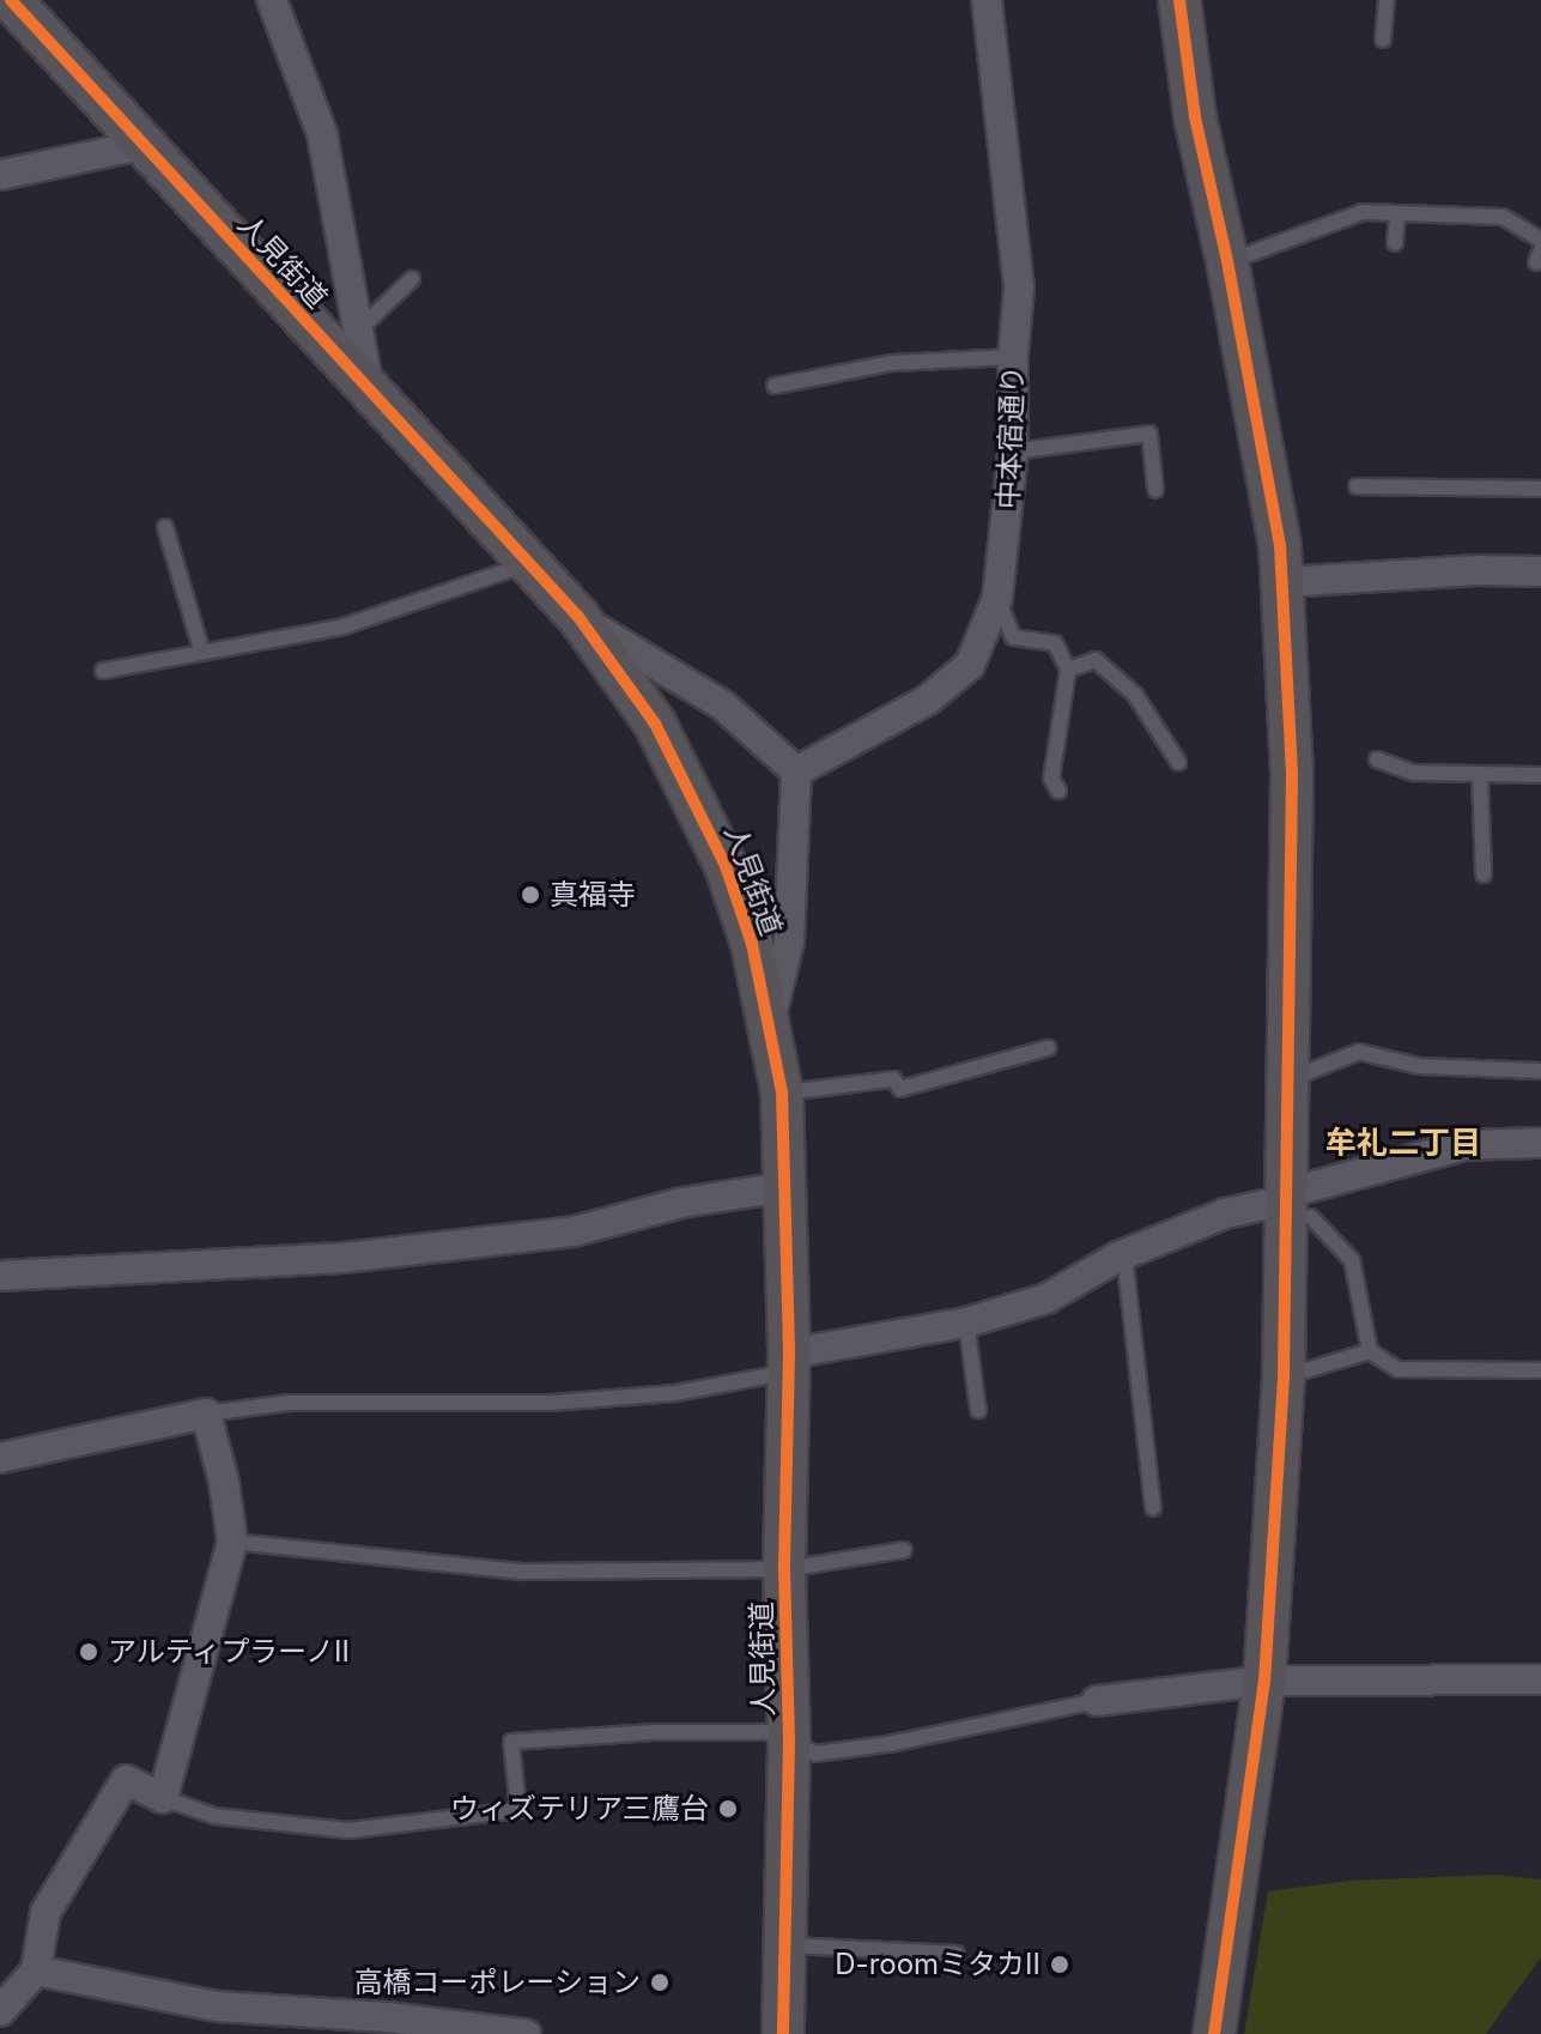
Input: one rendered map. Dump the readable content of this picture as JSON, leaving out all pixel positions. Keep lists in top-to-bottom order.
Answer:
{
  "streets": {
    "main road": ["人見街道"],
    "street": ["中本宿通り"]
  },
  "districts": ["牟礼二丁目"],
  "places": [
    "真福寺",
    "アルティプラーノⅡ",
    "ウィズテリア三鷹台",
    "D-roomミタカⅡ",
    "高橋コーポレーション"
  ]
}
